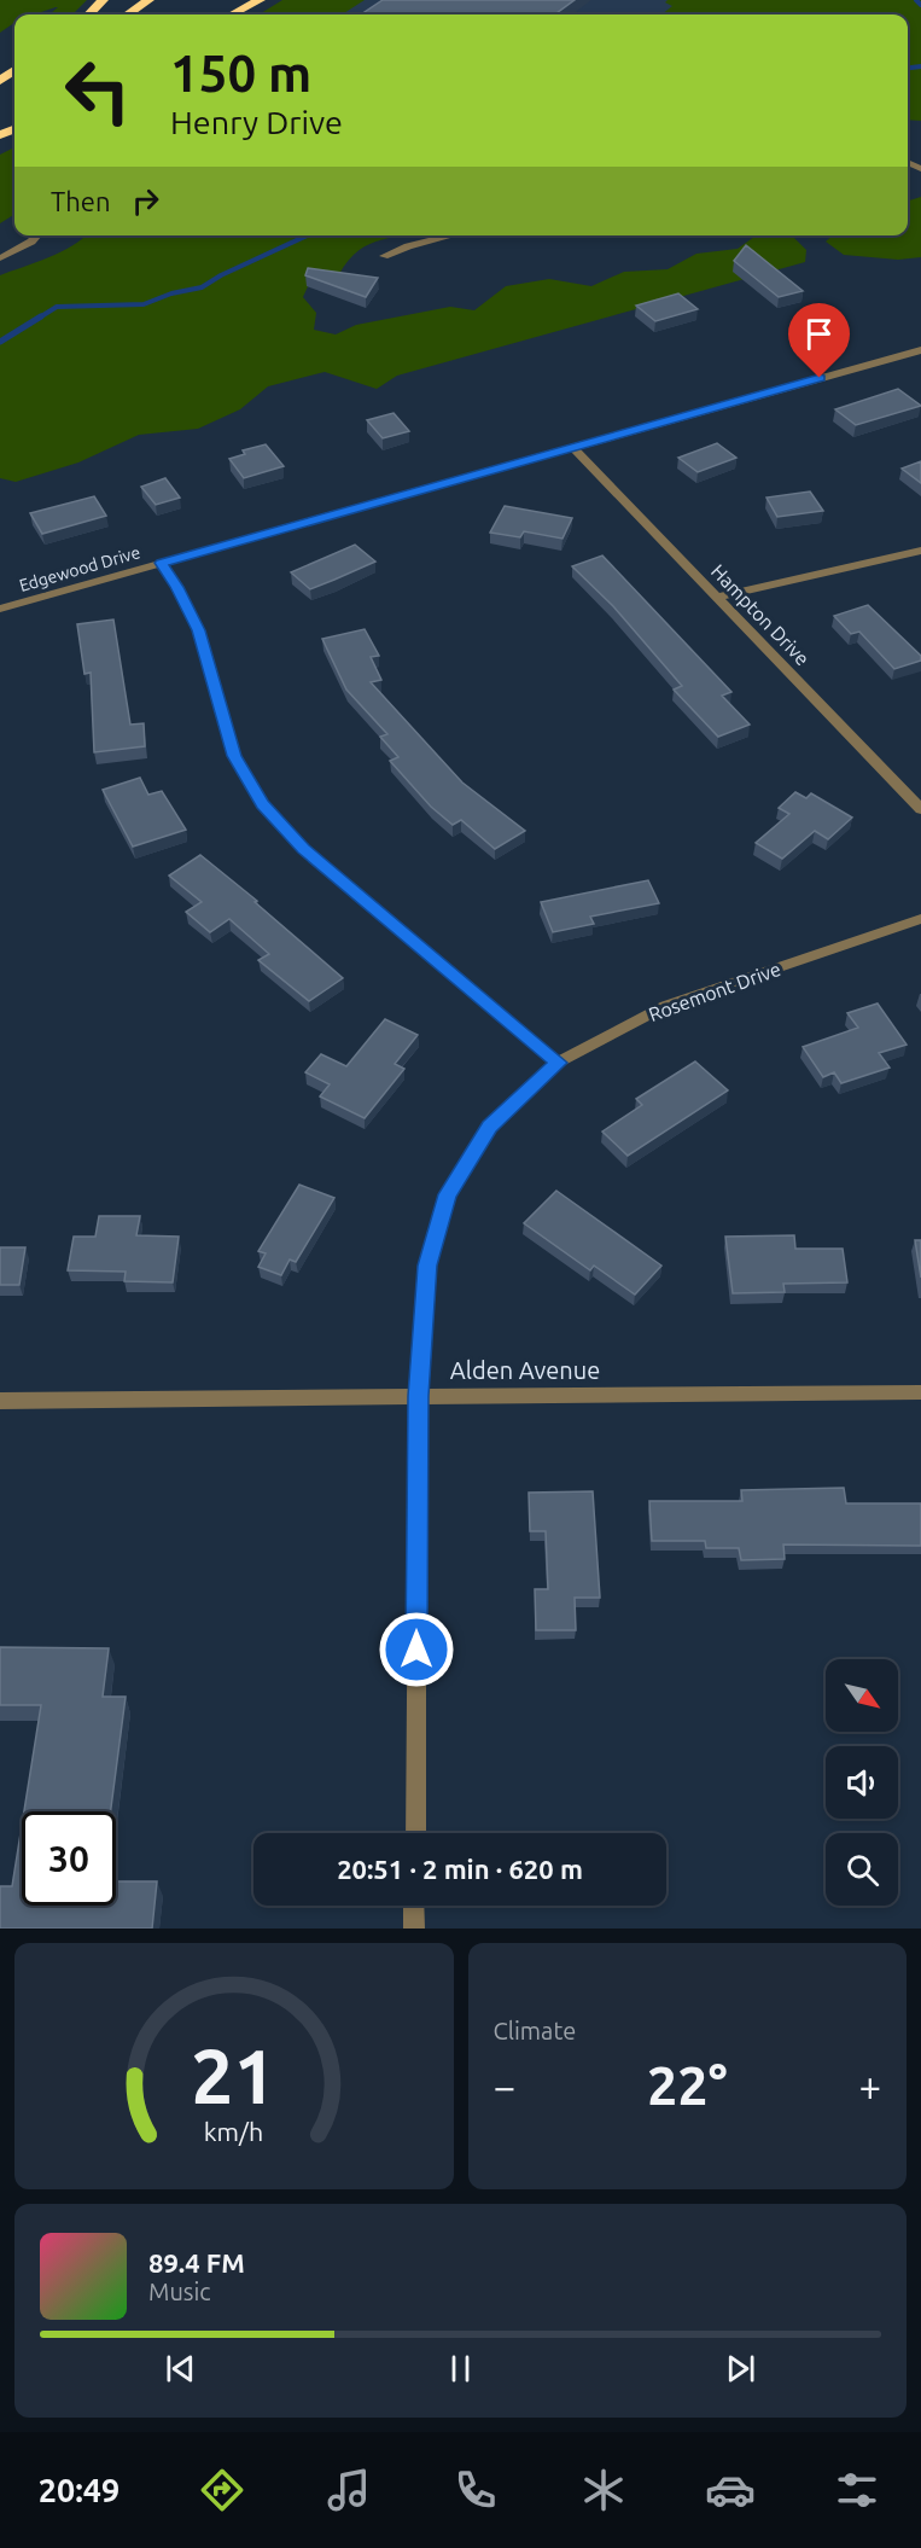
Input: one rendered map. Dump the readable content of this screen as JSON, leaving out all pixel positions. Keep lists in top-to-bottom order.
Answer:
{
  "streets": {
    "street": [
      "Edgewood Drive",
      "Hampton Drive",
      "Rosemont Drive",
      "Alden Avenue"
    ]
  },
  "crossings": [
    ["Edgewood Drive", "Hampton Drive"],
    ["Rosemont Drive", "Alden Avenue"]
  ],
  "north": "bottom right",
  "page": {
    "turn": ["150 m", "Henry Drive"],
    "then": "Then",
    "limit": "30",
    "trip": "20:51 · 2 min · 620 m",
    "tile": "Climate",
    "heat": ["−", "22°", "+"],
    "song": ["89.4 FM", "Music"],
    "tabs": "20:49",
    "gauge": ["21", "km/h"]
  }
}
